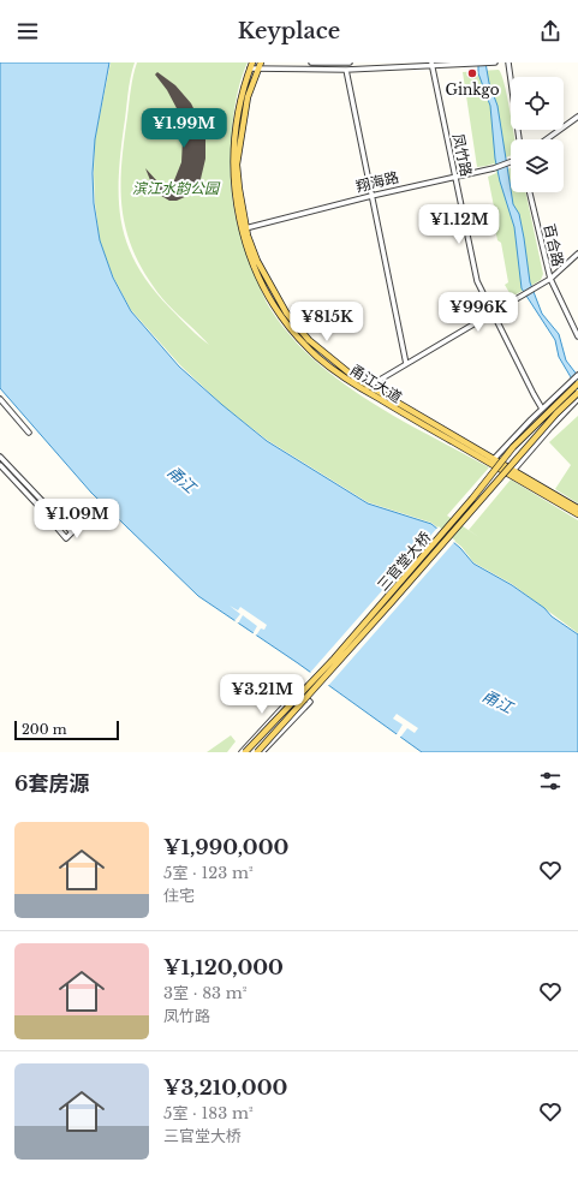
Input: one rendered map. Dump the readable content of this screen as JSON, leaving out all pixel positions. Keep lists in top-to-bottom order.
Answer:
{
  "streets": {
    "main road": ["甬江大道", "三官堂大桥"],
    "street": ["凤竹路", "翔海路", "百合路"]
  },
  "crossings": [
    ["凤竹路", "翔海路"],
    ["翔海路", "甬江大道"]
  ],
  "water": ["甬江"],
  "parks": ["滨江水韵公园"],
  "places": ["Ginkgo"],
  "scale_bar": "200 m",
  "page": {
    "header": "Keyplace",
    "price": [
      "¥1.99M",
      "¥1.12M",
      "¥996K",
      "¥815K",
      "¥1.09M",
      "¥3.21M"
    ],
    "scale": "200 m",
    "heading": "6套房源",
    "list": [
      {
        "name": "¥1,990,000",
        "note": "5室 · 123 m² · 住宅"
      },
      {
        "name": "¥1,120,000",
        "note": "3室 · 83 m² · 凤竹路"
      },
      {
        "name": "¥3,210,000",
        "note": "5室 · 183 m² · 三官堂大桥"
      }
    ]
  }
}
